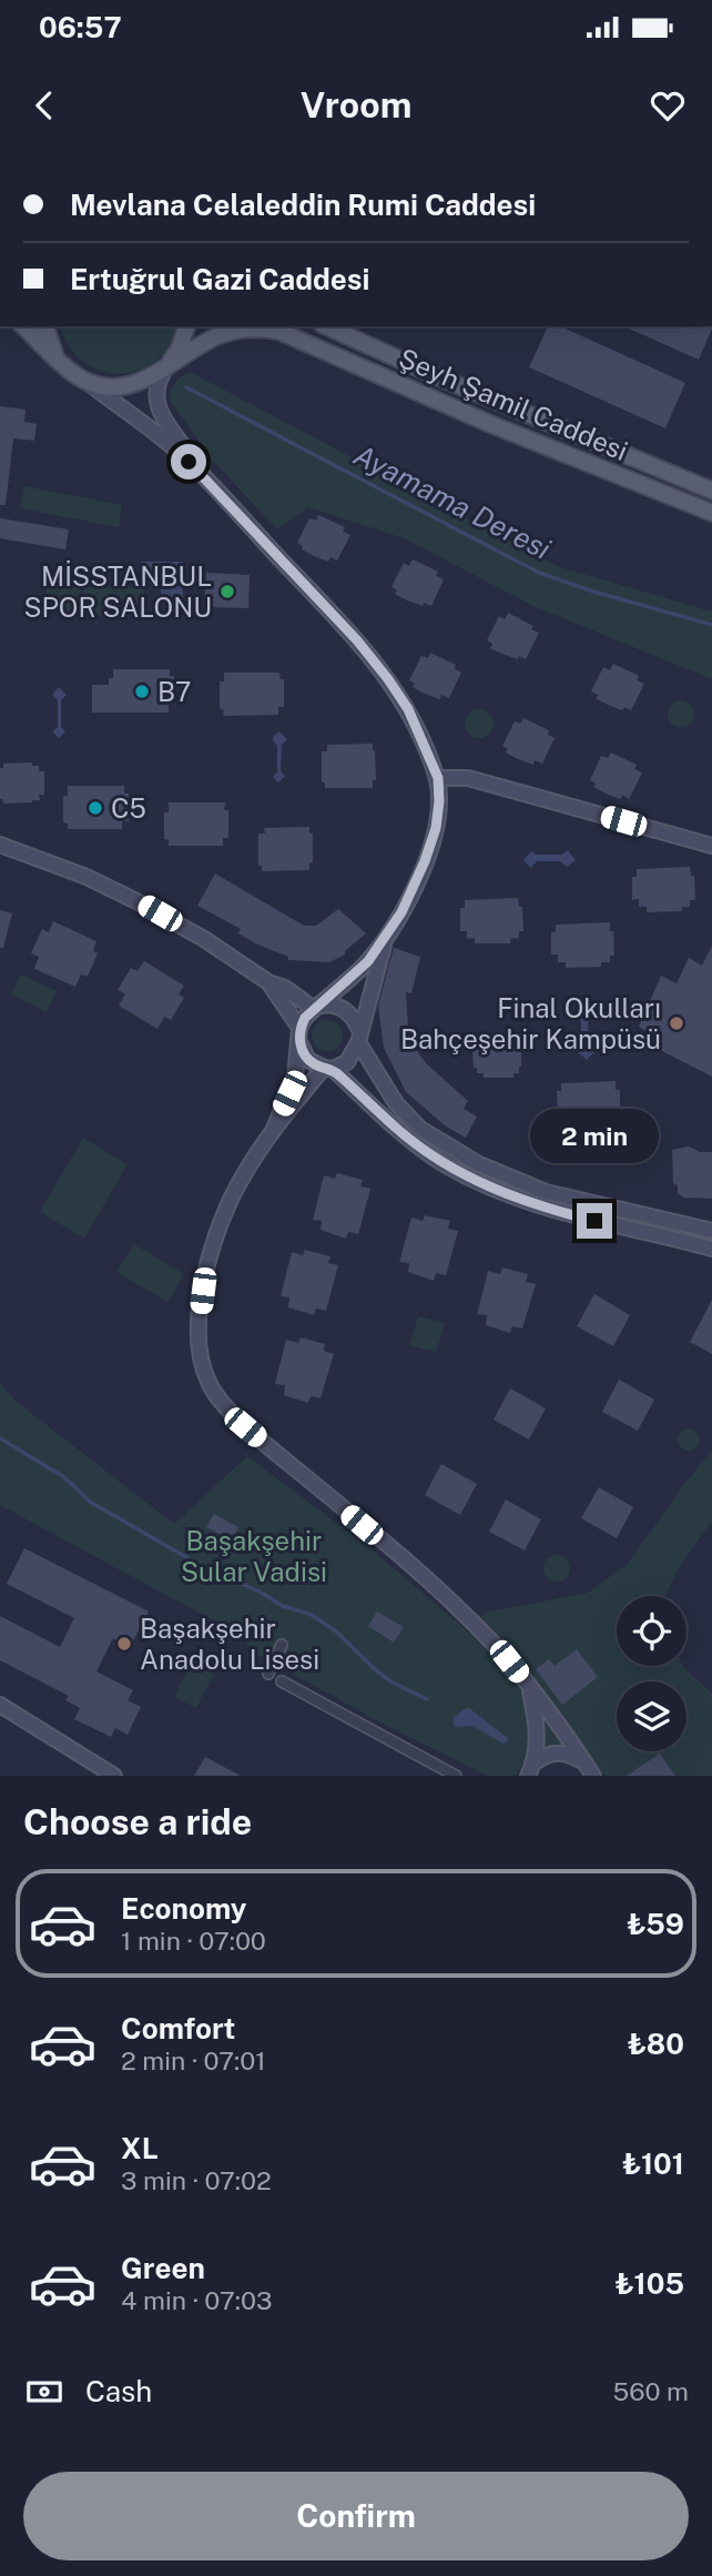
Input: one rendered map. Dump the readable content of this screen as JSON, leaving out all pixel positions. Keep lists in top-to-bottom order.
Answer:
{
  "streets": {
    "main road": ["Şeyh Şamil Caddesi"]
  },
  "water": ["Ayamama Deresi"],
  "parks": ["Başakşehir Sular Vadisi"],
  "places": [
    "MİSSTANBUL SPOR SALONU",
    "B7",
    "C5",
    "Final Okulları Bahçeşehir Kampüsü",
    "Başakşehir Anadolu Lisesi"
  ],
  "page": {
    "status": "06:57",
    "header": "Vroom",
    "banner": ["Mevlana Celaleddin Rumi Caddesi", "Ertuğrul Gazi Caddesi"],
    "bubble": "2 min",
    "heading": "Choose a ride",
    "list": [
      {
        "name": "Economy",
        "note": "1 min · 07:00",
        "value": "₺59"
      },
      {
        "name": "Comfort",
        "note": "2 min · 07:01",
        "value": "₺80"
      },
      {
        "name": "XL",
        "note": "3 min · 07:02",
        "value": "₺101"
      },
      {
        "name": "Green",
        "note": "4 min · 07:03",
        "value": "₺105"
      }
    ],
    "pay": ["Cash", "560 m"],
    "buttons": "Confirm"
  }
}
